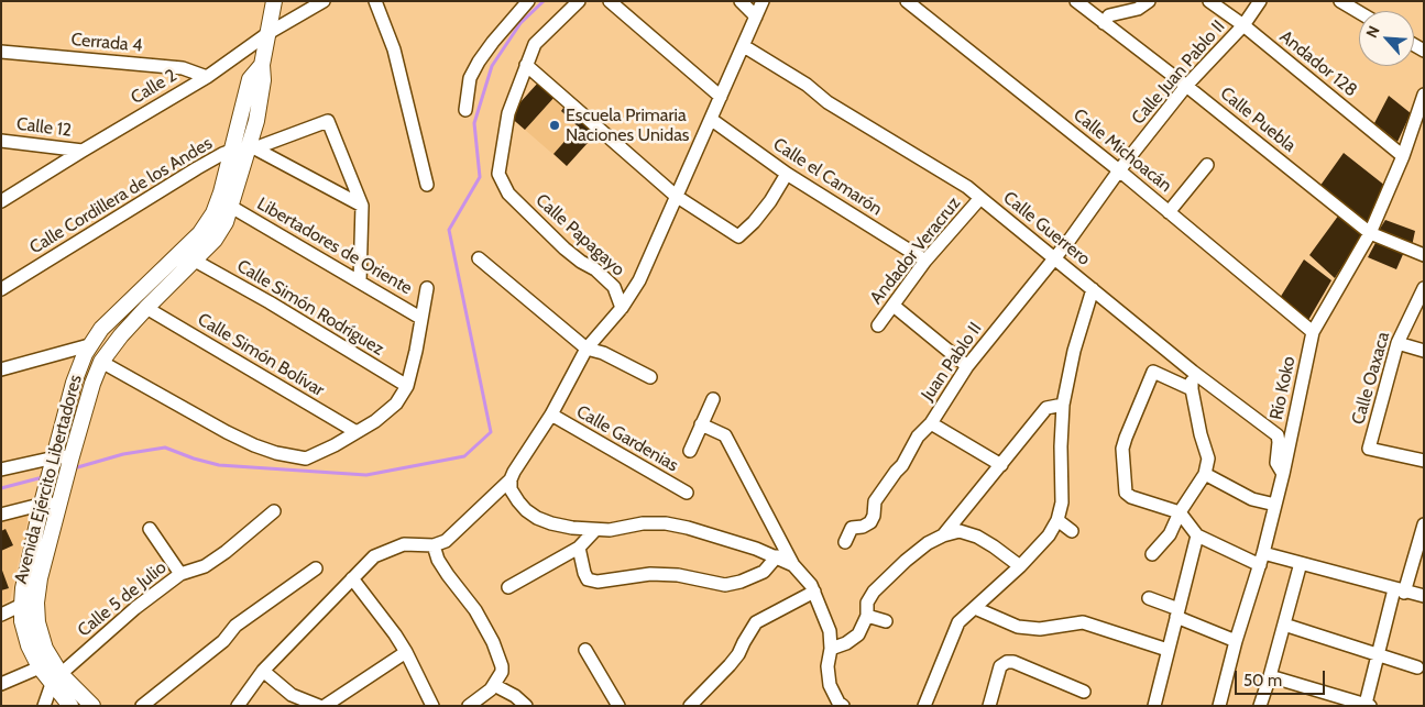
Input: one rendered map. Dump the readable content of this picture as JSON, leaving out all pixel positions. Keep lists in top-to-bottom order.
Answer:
{
  "streets": {
    "main road": ["Avenida Ejército Libertadores"],
    "street": [
      "Cerrada 4",
      "Andador 128",
      "Calle Juan Pablo II",
      "Calle 2",
      "Calle Puebla",
      "Calle 12",
      "Calle Michoacán",
      "Calle el Camarón",
      "Calle Cordillera de los Andes",
      "Calle Guerrero",
      "Calle Papagayo",
      "Libertadores de Oriente",
      "Andador Veracruz",
      "Calle Simón Rodríguez",
      "Calle Simón Bolívar",
      "Juan Pablo II",
      "Calle Oaxaca",
      "Río Koko",
      "Calle Gardenias",
      "Calle 5 de Julio"
    ]
  },
  "crossings": [
    ["Cerrada 4", "Calle 2"],
    ["Andador 128", "Calle Juan Pablo II"],
    ["Andador 128", "Río Koko"],
    ["Calle Juan Pablo II", "Calle Puebla"],
    ["Calle Juan Pablo II", "Calle Michoacán"],
    ["Calle Juan Pablo II", "Calle Guerrero"],
    ["Calle Juan Pablo II", "Juan Pablo II"],
    ["Calle 2", "Calle 12"],
    ["Calle Puebla", "Río Koko"],
    ["Calle Michoacán", "Río Koko"],
    ["Calle el Camarón", "Andador Veracruz"],
    ["Calle Cordillera de los Andes", "Avenida Ejército Libertadores"],
    ["Calle Guerrero", "Andador Veracruz"],
    ["Calle Guerrero", "Río Koko"],
    ["Libertadores de Oriente", "Avenida Ejército Libertadores"],
    ["Calle Simón Rodríguez", "Avenida Ejército Libertadores"],
    ["Calle Simón Bolívar", "Avenida Ejército Libertadores"],
    ["Avenida Ejército Libertadores", "Calle 5 de Julio"]
  ],
  "places": ["Escuela Primaria Naciones Unidas"],
  "scale_bar": "50 m",
  "north": "top left"
}
